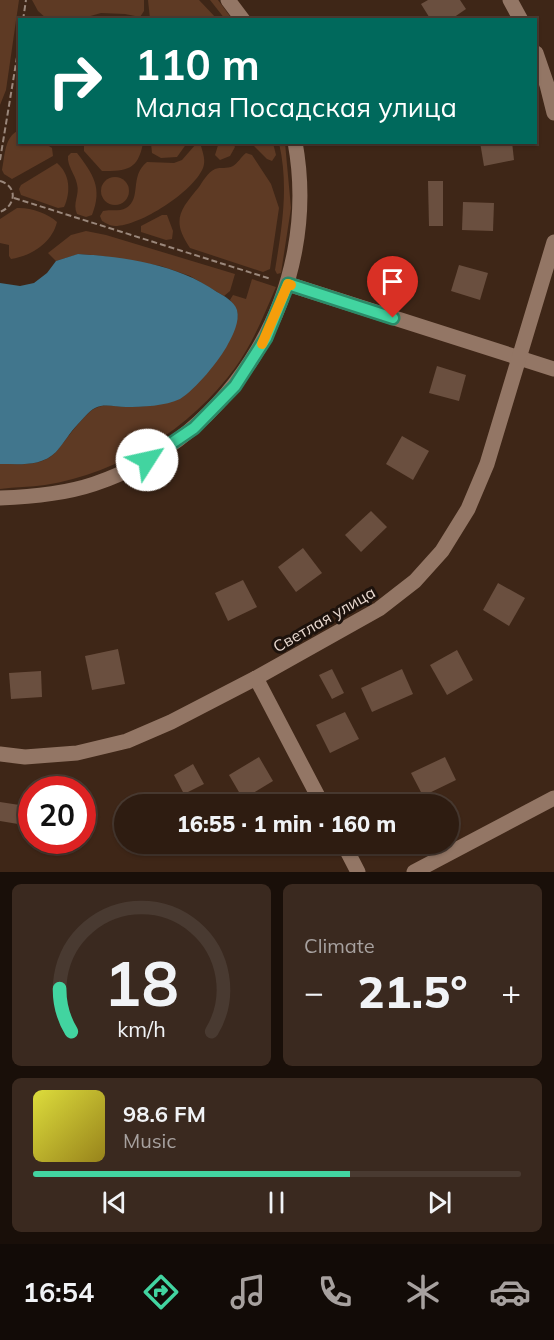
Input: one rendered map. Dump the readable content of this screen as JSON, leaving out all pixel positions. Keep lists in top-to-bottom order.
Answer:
{
  "streets": {
    "lane": ["Светлая улица"]
  },
  "page": {
    "turn": ["110 m", "Малая Посадская улица"],
    "limit": "20",
    "trip": "16:55 · 1 min · 160 m",
    "tile": "Climate",
    "heat": ["−", "21.5°", "+"],
    "song": ["98.6 FM", "Music"],
    "tabs": "16:54",
    "gauge": ["18", "km/h"]
  }
}
